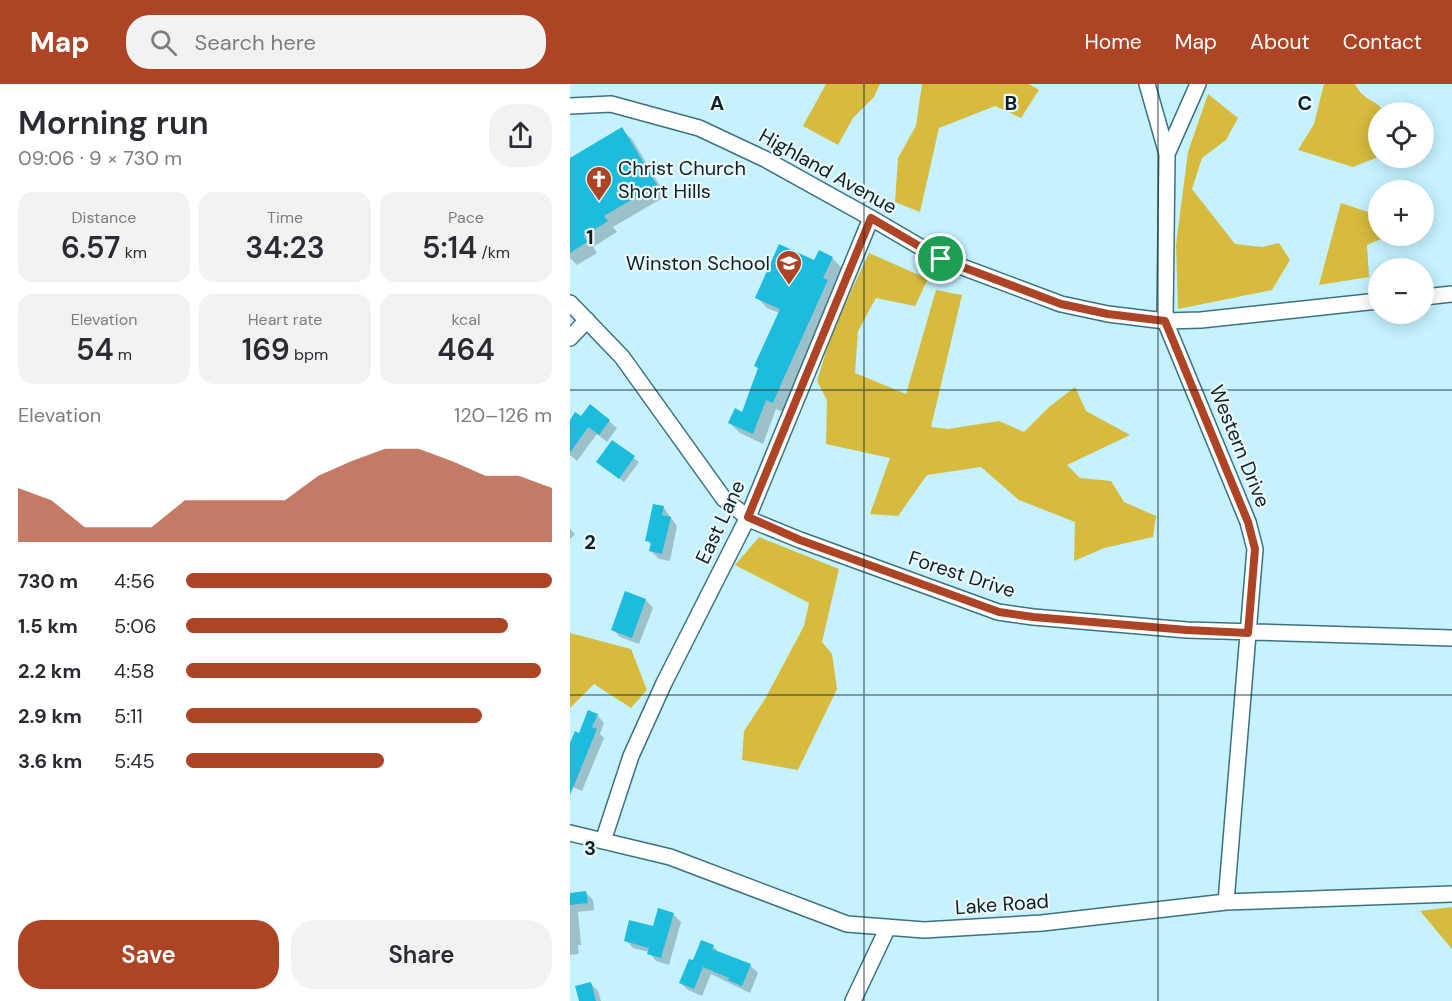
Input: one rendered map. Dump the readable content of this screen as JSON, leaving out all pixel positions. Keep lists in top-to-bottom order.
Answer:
{
  "streets": {
    "street": [
      "Highland Avenue",
      "Western Drive",
      "East Lane",
      "Forest Drive",
      "Lake Road"
    ]
  },
  "crossings": [
    ["Highland Avenue", "Western Drive"],
    ["Highland Avenue", "East Lane"],
    ["Western Drive", "Forest Drive"],
    ["Western Drive", "Lake Road"],
    ["East Lane", "Forest Drive"],
    ["East Lane", "Lake Road"]
  ],
  "places": {
    "church": ["Christ Church Short Hills"],
    "school or university": ["Winston School"]
  },
  "page": {
    "header": "Map",
    "search": "Search here",
    "nav": [
      "Home",
      "Map",
      "About",
      "Contact"
    ],
    "heading": ["Morning run", "09:06 · 9 × 730 m"],
    "map_buttons": ["+", "−"],
    "stats": [
      ["Distance", "6.57 km"],
      ["Time", "34:23"],
      ["Pace", "5:14 /km"],
      ["Elevation", "54 m"],
      ["Heart rate", "169 bpm"],
      ["kcal", "464"]
    ],
    "chart": ["Elevation", "120–126 m"],
    "list": [
      {
        "name": "730 m",
        "note": "4:56"
      },
      {
        "name": "1.5 km",
        "note": "5:06"
      },
      {
        "name": "2.2 km",
        "note": "4:58"
      },
      {
        "name": "2.9 km",
        "note": "5:11"
      },
      {
        "name": "3.6 km",
        "note": "5:45"
      }
    ],
    "buttons": ["Save", "Share"]
  },
  "grid": {
    "columns": ["A", "B", "C"],
    "rows": ["1", "2", "3"]
  }
}
